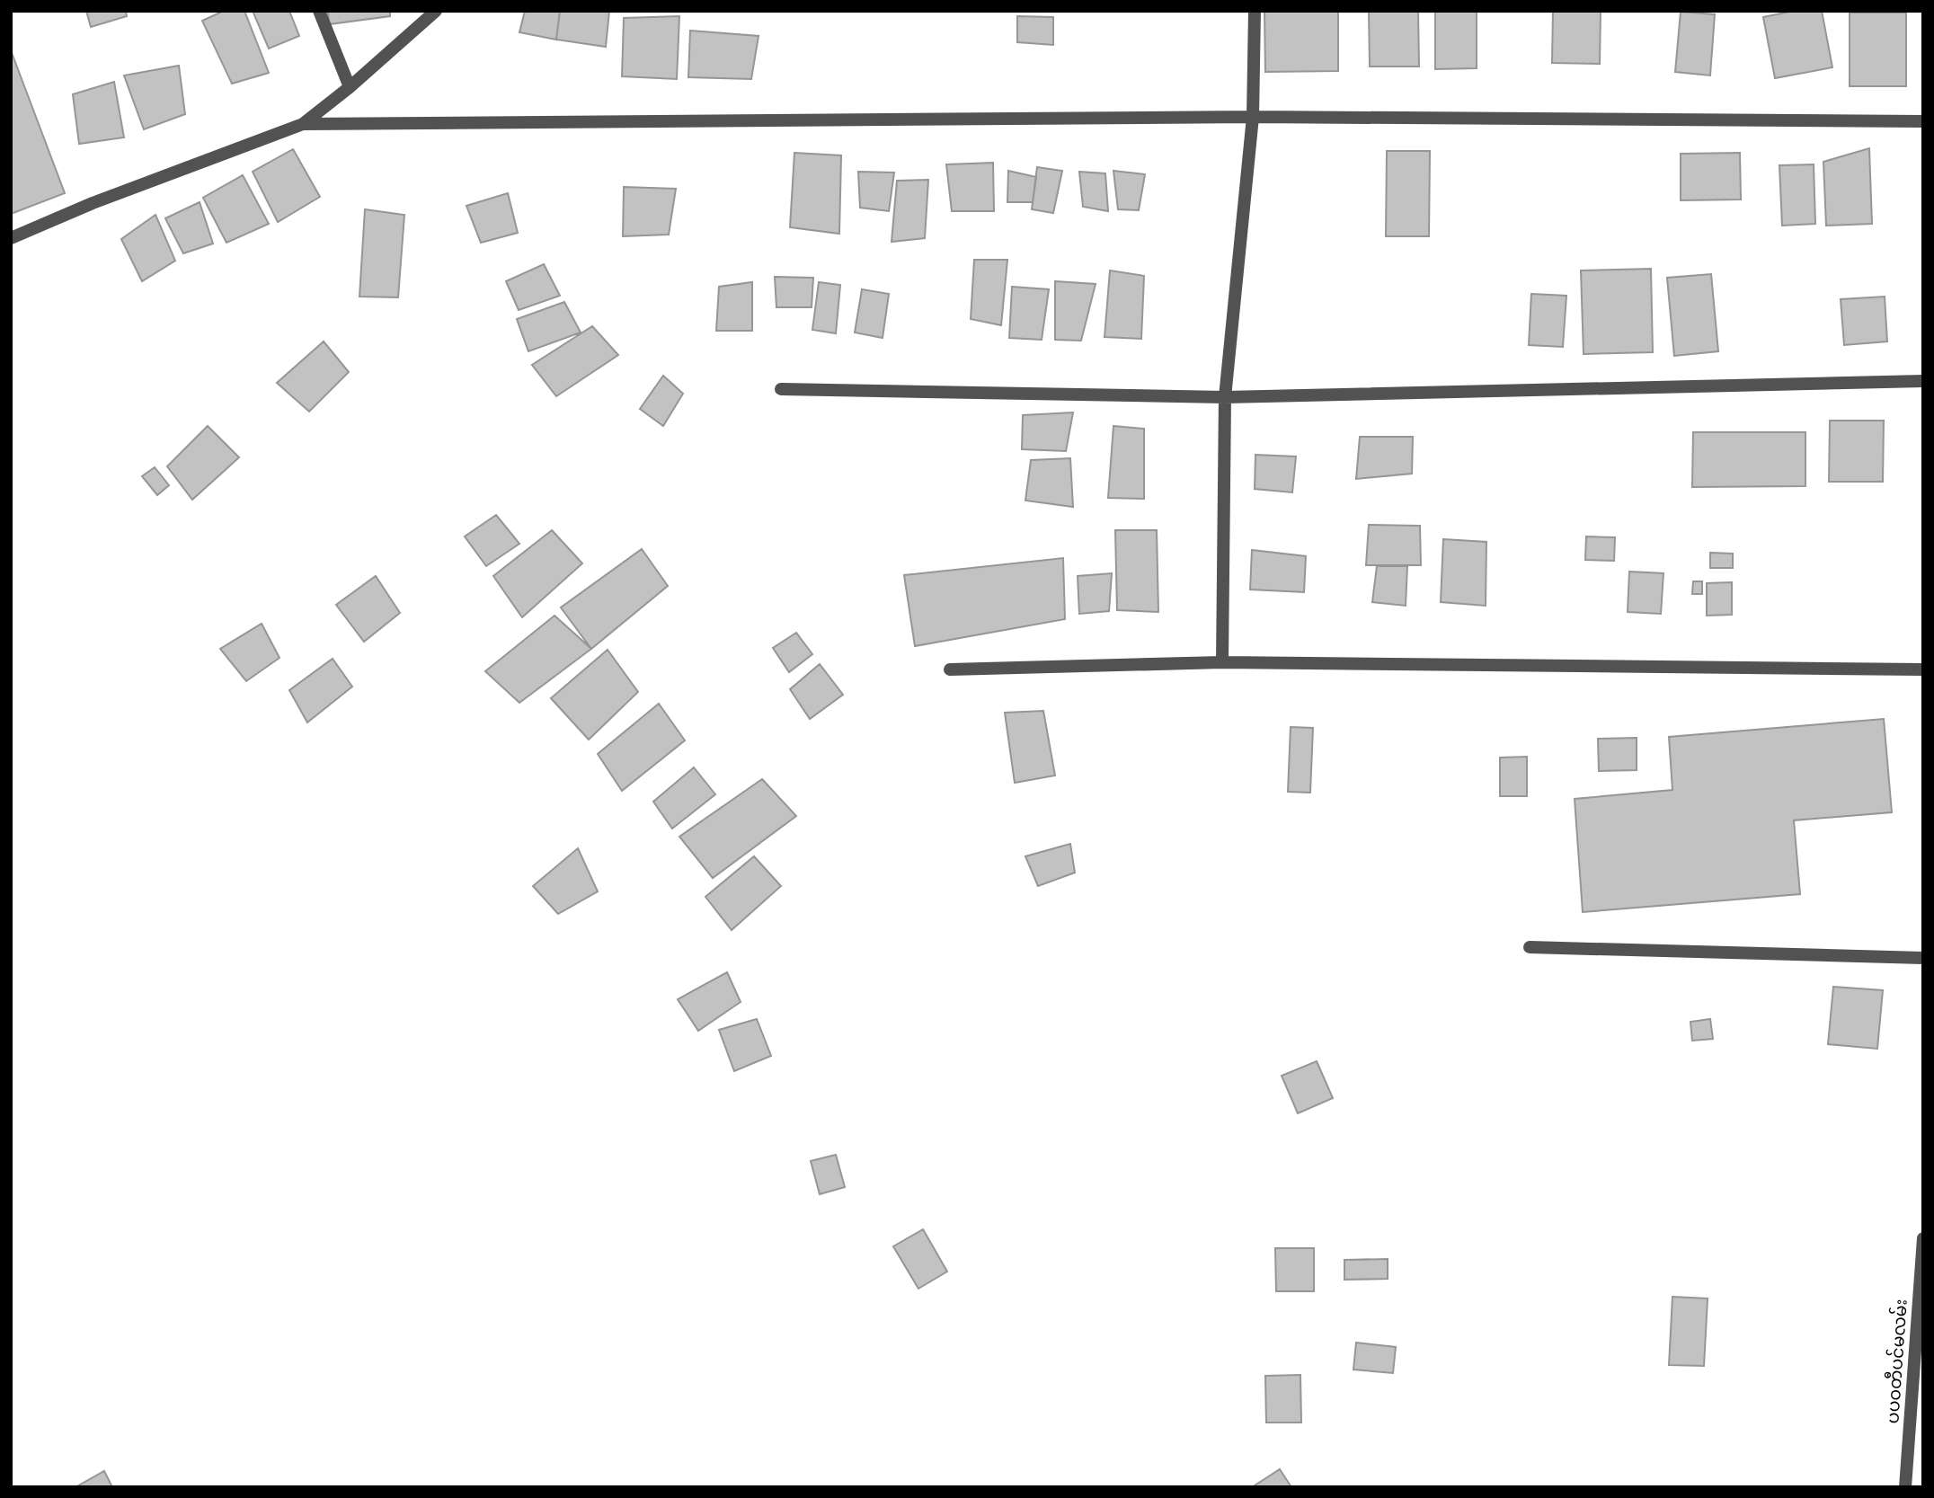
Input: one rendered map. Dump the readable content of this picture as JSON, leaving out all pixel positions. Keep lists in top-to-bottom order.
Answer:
{
  "streets": {
    "street": ["ပပဝတီပင်မလမ်း"]
  }
}
